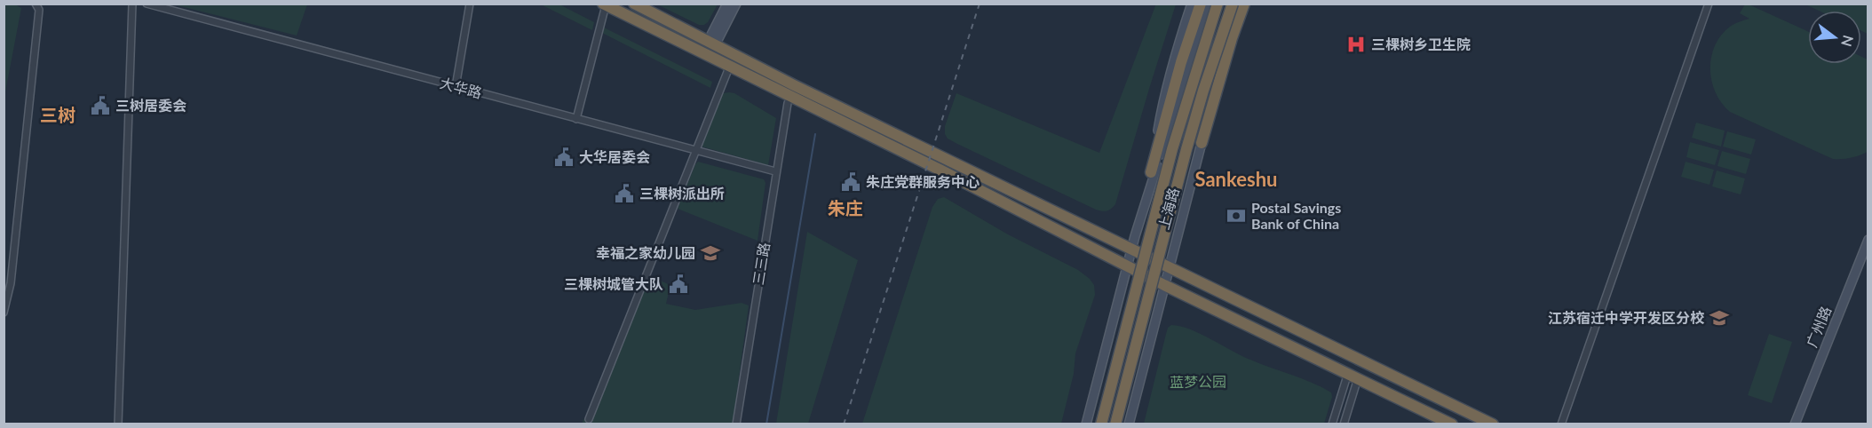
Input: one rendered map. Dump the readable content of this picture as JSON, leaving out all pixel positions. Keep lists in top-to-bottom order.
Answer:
{
  "streets": {
    "highway": ["上海路"],
    "main road": ["广州路"],
    "street": ["大华路", "三三路"]
  },
  "crossings": [
    ["大华路", "三三路"]
  ],
  "districts": ["三树", "Sankeshu", "朱庄"],
  "parks": ["蓝梦公园"],
  "places": {
    "hospital": ["三棵树乡卫生院"],
    "public building": [
      "三树居委会",
      "大华居委会",
      "朱庄党群服务中心",
      "三棵树派出所",
      "三棵树城管大队"
    ],
    "bank": ["Postal Savings Bank of China"],
    "school or university": ["幸福之家幼儿园", "江苏宿迁中学开发区分校"]
  },
  "north": "right"
}
